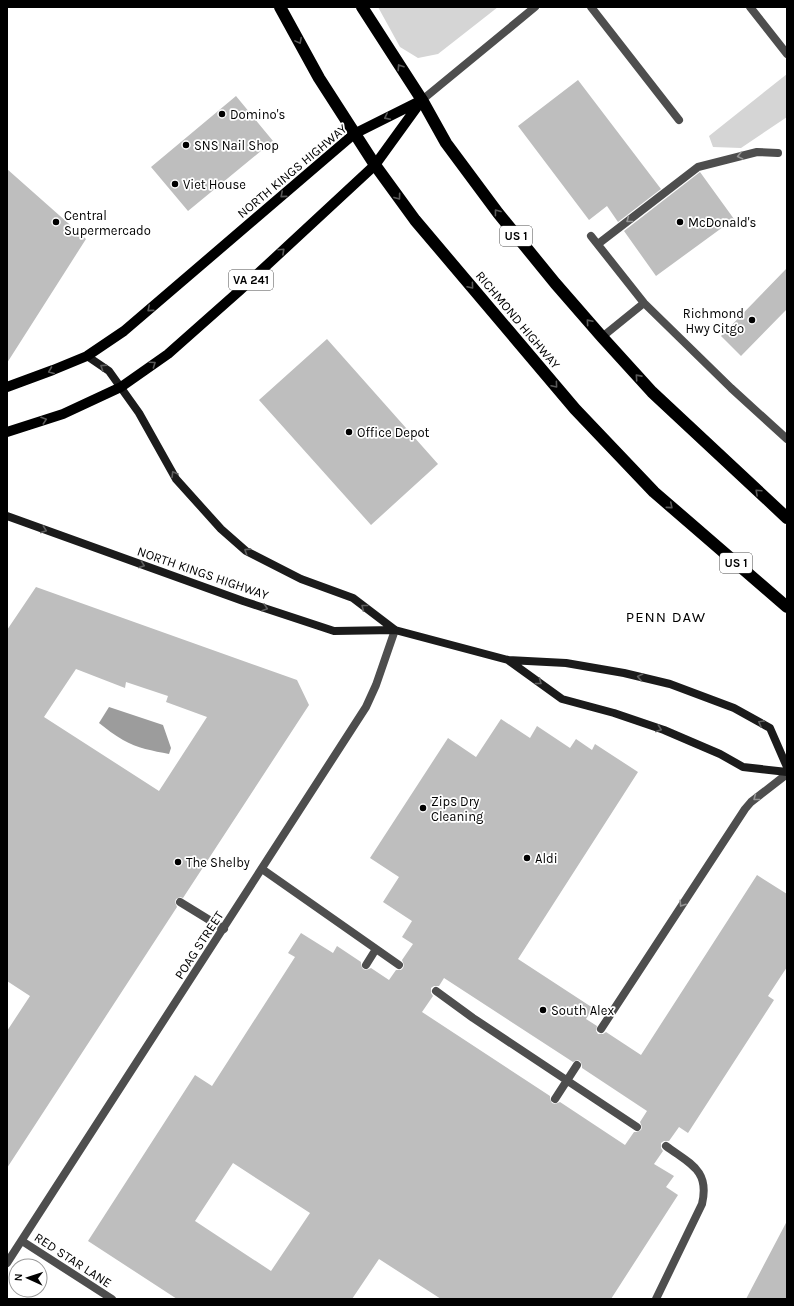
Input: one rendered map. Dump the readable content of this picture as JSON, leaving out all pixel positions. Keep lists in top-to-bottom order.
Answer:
{
  "streets": {
    "highway": ["US 1", "RICHMOND HIGHWAY"],
    "main road": ["NORTH KINGS HIGHWAY", "VA 241"],
    "street": ["POAG STREET", "RED STAR LANE"]
  },
  "crossings": [
    ["NORTH KINGS HIGHWAY", "US 1"],
    ["NORTH KINGS HIGHWAY", "VA 241"],
    ["NORTH KINGS HIGHWAY", "RICHMOND HIGHWAY"],
    ["NORTH KINGS HIGHWAY", "POAG STREET"],
    ["US 1", "VA 241"],
    ["VA 241", "RICHMOND HIGHWAY"],
    ["POAG STREET", "RED STAR LANE"]
  ],
  "districts": ["PENN DAW"],
  "places": [
    "Domino's",
    "SNS Nail Shop",
    "Viet House",
    "Central Supermercado",
    "McDonald's",
    "Richmond Hwy Citgo",
    "Office Depot",
    "Zips Dry Cleaning",
    "Aldi",
    "The Shelby",
    "South Alex"
  ],
  "north": "left"
}
